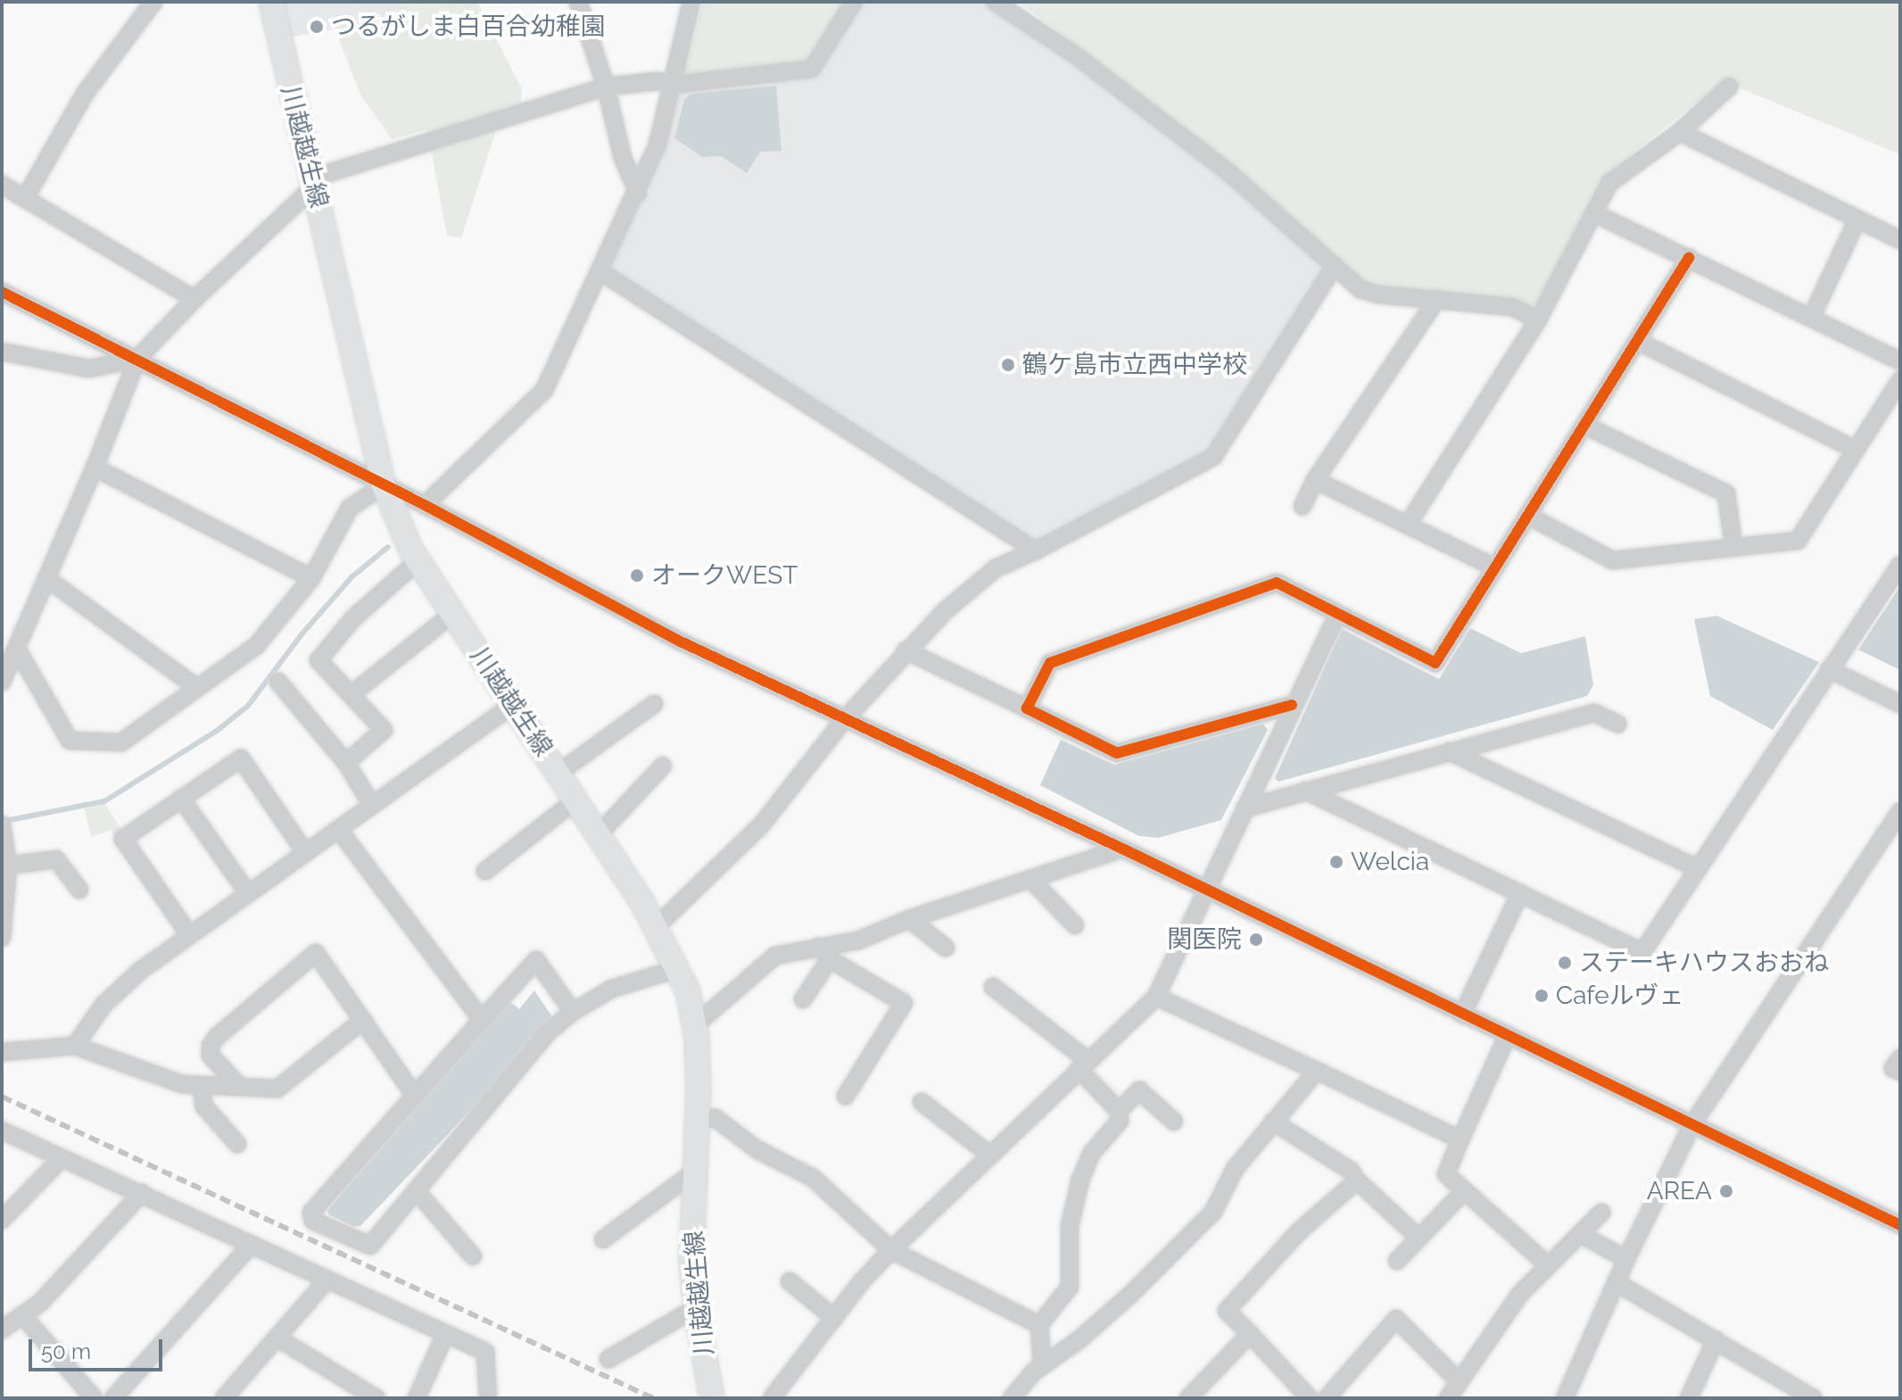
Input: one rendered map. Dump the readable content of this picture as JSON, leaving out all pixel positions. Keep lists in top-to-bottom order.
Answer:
{
  "streets": {
    "main road": ["川越越生線"]
  },
  "places": [
    "つるがしま白百合幼稚園",
    "鶴ケ島市立西中学校",
    "オークWEST",
    "Welcia",
    "関医院",
    "ステーキハウスおおね",
    "Cafeルヴェ",
    "AREA"
  ],
  "scale_bar": "50 m"
}
